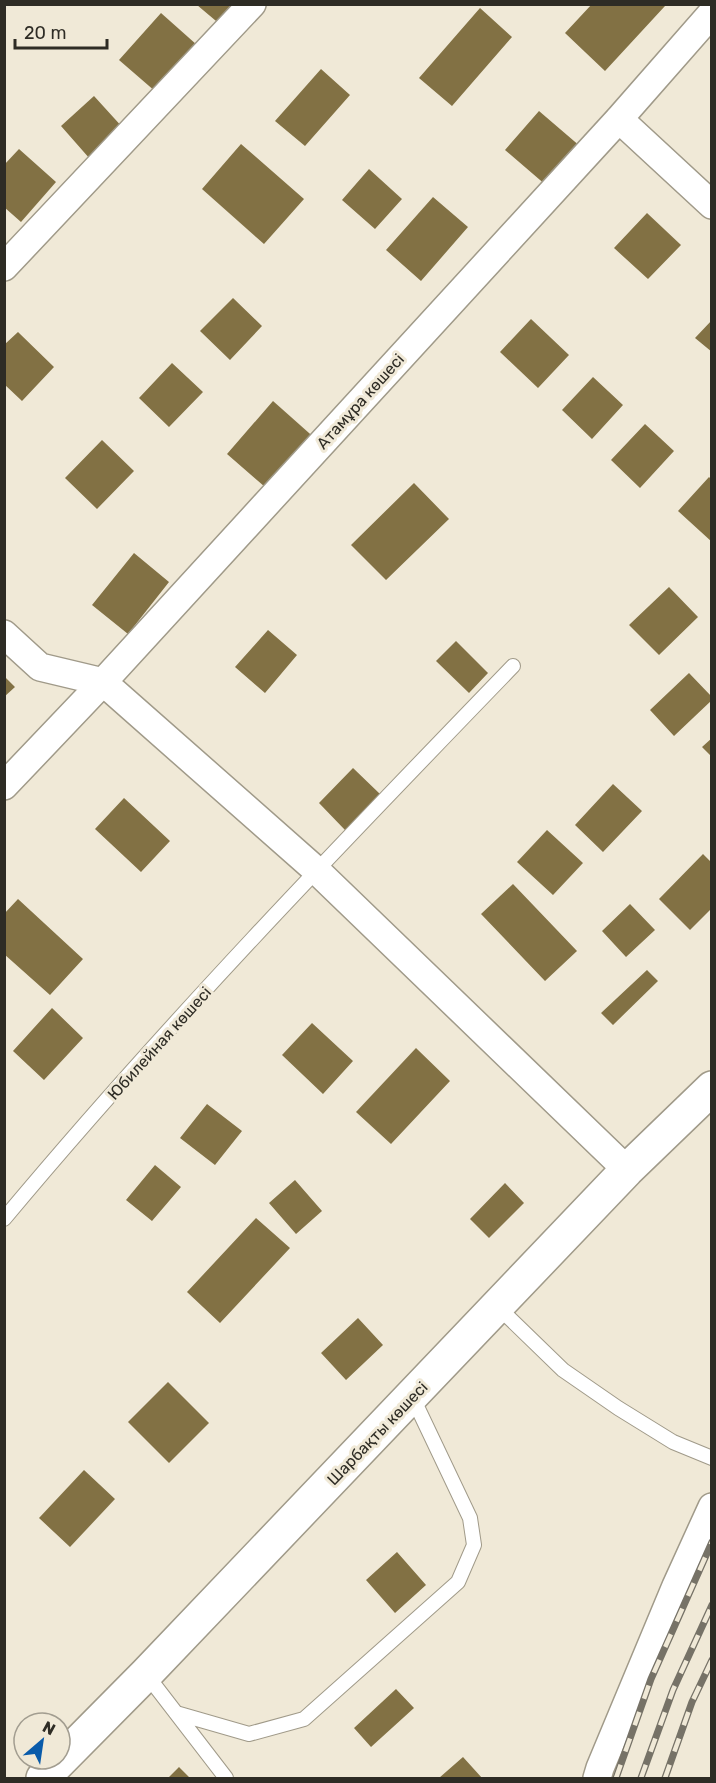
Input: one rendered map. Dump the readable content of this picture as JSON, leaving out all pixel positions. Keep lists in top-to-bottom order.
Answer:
{
  "streets": {
    "street": ["Атамұра көшесі", "Шарбақты көшесі"],
    "lane": ["Юбилейная көшесі"]
  },
  "scale_bar": "20 m",
  "north": "top right"
}
